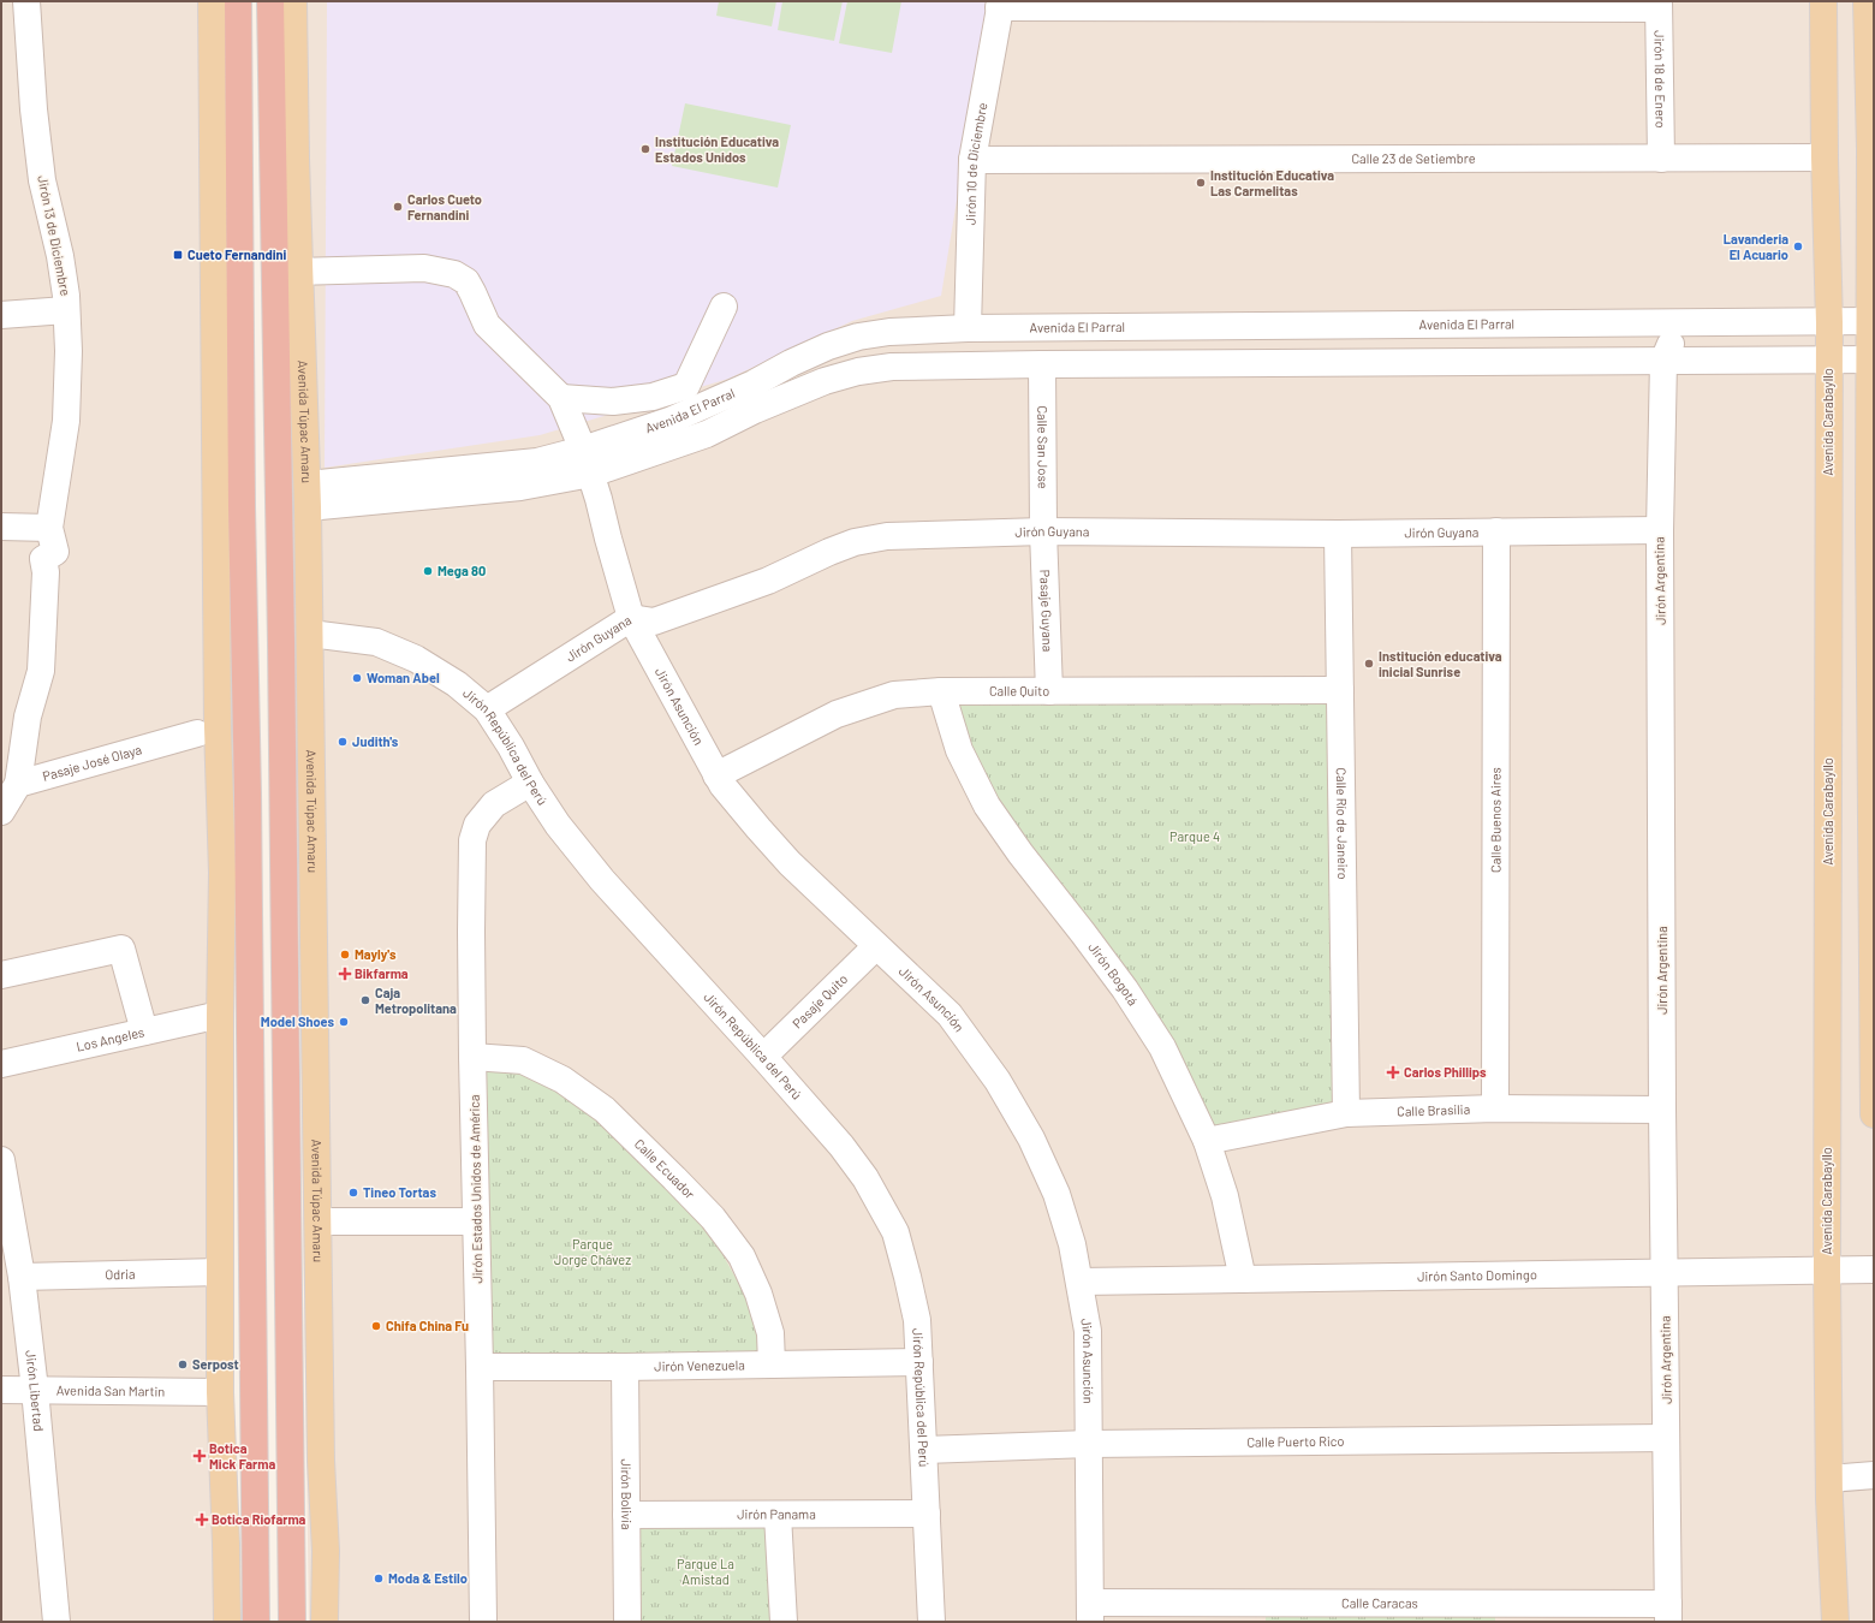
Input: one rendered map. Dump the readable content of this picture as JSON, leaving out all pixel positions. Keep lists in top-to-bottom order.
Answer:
{
  "streets": {
    "highway": ["Avenida Túpac Amaru"],
    "main road": ["Avenida Carabayllo"],
    "street": [
      "Jirón 18 de Enero",
      "Calle 23 de Setiembre",
      "Jirón 10 de Diciembre",
      "Jirón 13 de Diciembre",
      "Avenida El Parral",
      "Calle San Jose",
      "Jirón Guyana",
      "Jirón Argentina",
      "Pasaje Guyana",
      "Calle Quito",
      "Jirón Asunción",
      "Jirón República del Perú",
      "Pasaje José Olaya",
      "Calle Buenos Aires",
      "Calle Río de Janeiro",
      "Jirón Bogotá",
      "Pasaje Quito",
      "Los Angeles",
      "Calle Brasilia",
      "Calle Ecuador",
      "Jirón Estados Unidos de América",
      "Odria",
      "Jirón Santo Domingo",
      "Jirón Venezuela",
      "Jirón Libertad",
      "Avenida San Martin",
      "Calle Puerto Rico",
      "Jirón Bolivia",
      "Jirón Panama",
      "Calle Caracas"
    ]
  },
  "crossings": [
    ["Jirón 18 de Enero", "Calle 23 de Setiembre"],
    ["Calle 23 de Setiembre", "Jirón 10 de Diciembre"],
    ["Calle 23 de Setiembre", "Avenida Carabayllo"],
    ["Jirón 10 de Diciembre", "Avenida El Parral"],
    ["Avenida El Parral", "Avenida Túpac Amaru"],
    ["Avenida El Parral", "Avenida Carabayllo"],
    ["Avenida El Parral", "Calle San Jose"],
    ["Avenida El Parral", "Jirón Argentina"],
    ["Avenida El Parral", "Jirón Asunción"],
    ["Avenida Túpac Amaru", "Jirón República del Perú"],
    ["Avenida Carabayllo", "Jirón Santo Domingo"],
    ["Calle San Jose", "Jirón Guyana"],
    ["Calle San Jose", "Pasaje Guyana"],
    ["Jirón Guyana", "Jirón Argentina"],
    ["Jirón Guyana", "Pasaje Guyana"],
    ["Jirón Guyana", "Jirón Asunción"],
    ["Jirón Guyana", "Jirón República del Perú"],
    ["Jirón Guyana", "Calle Buenos Aires"],
    ["Jirón Guyana", "Calle Río de Janeiro"],
    ["Jirón Argentina", "Calle Brasilia"],
    ["Jirón Argentina", "Jirón Santo Domingo"],
    ["Jirón Argentina", "Calle Puerto Rico"],
    ["Jirón Argentina", "Calle Caracas"],
    ["Pasaje Guyana", "Calle Quito"],
    ["Calle Quito", "Jirón Asunción"],
    ["Calle Quito", "Calle Río de Janeiro"],
    ["Calle Quito", "Jirón Bogotá"],
    ["Jirón Asunción", "Pasaje Quito"],
    ["Jirón Asunción", "Jirón Santo Domingo"],
    ["Jirón Asunción", "Calle Puerto Rico"],
    ["Jirón Asunción", "Calle Caracas"],
    ["Jirón República del Perú", "Pasaje Quito"],
    ["Jirón República del Perú", "Jirón Estados Unidos de América"],
    ["Jirón República del Perú", "Jirón Venezuela"],
    ["Jirón República del Perú", "Calle Puerto Rico"],
    ["Jirón República del Perú", "Jirón Panama"],
    ["Calle Buenos Aires", "Calle Brasilia"],
    ["Calle Río de Janeiro", "Calle Brasilia"],
    ["Jirón Bogotá", "Calle Brasilia"],
    ["Jirón Bogotá", "Jirón Santo Domingo"],
    ["Calle Ecuador", "Jirón Estados Unidos de América"],
    ["Calle Ecuador", "Jirón Venezuela"],
    ["Jirón Estados Unidos de América", "Jirón Venezuela"],
    ["Odria", "Jirón Libertad"],
    ["Jirón Venezuela", "Jirón Bolivia"],
    ["Jirón Libertad", "Avenida San Martin"],
    ["Jirón Bolivia", "Jirón Panama"]
  ],
  "parks": ["Parque 4", "Parque Jorge Chávez", "Parque La Amistad"],
  "places": {
    "other": [
      "Institución Educativa Estados Unidos",
      "Institución Educativa Las Carmelitas",
      "Carlos Cueto Fernandini",
      "Lavanderia El Acuario",
      "Mega 80",
      "Institución educativa inicial Sunrise",
      "Woman Abel",
      "Judith's",
      "Mayly's",
      "Caja Metropolitana",
      "Model Shoes",
      "Tineo Tortas",
      "Chifa China Fu",
      "Serpost",
      "Moda & Estilo"
    ],
    "transit": ["Cueto Fernandini"],
    "health": [
      "Bikfarma",
      "Carlos Phillips",
      "Botica Mick Farma",
      "Botica Riofarma"
    ]
  }
}
